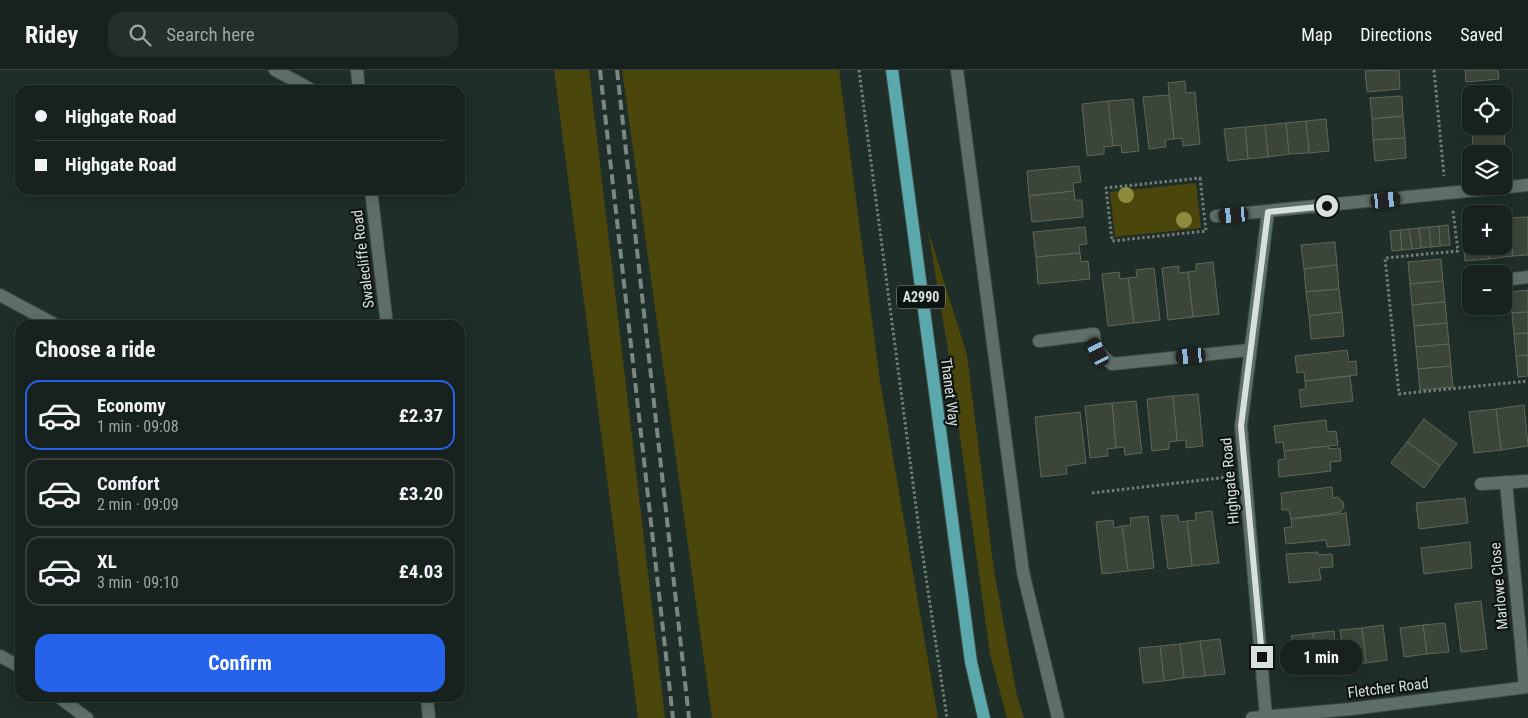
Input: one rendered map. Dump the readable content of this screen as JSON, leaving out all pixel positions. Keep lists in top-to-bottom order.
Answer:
{
  "streets": {
    "main road": ["A2990", "Thanet Way"],
    "street": [
      "Swalecliffe Road",
      "Highgate Road",
      "Marlowe Close",
      "Fletcher Road"
    ]
  },
  "crossings": [
    ["Highgate Road", "Fletcher Road"],
    ["Marlowe Close", "Fletcher Road"]
  ],
  "page": {
    "header": "Ridey",
    "search": "Search here",
    "nav": ["Map", "Directions", "Saved"],
    "map_buttons": ["+", "−"],
    "banner": ["Highgate Road", "Highgate Road"],
    "heading": "Choose a ride",
    "list": [
      {
        "name": "Economy",
        "note": "1 min · 09:08",
        "value": "£2.37"
      },
      {
        "name": "Comfort",
        "note": "2 min · 09:09",
        "value": "£3.20"
      },
      {
        "name": "XL",
        "note": "3 min · 09:10",
        "value": "£4.03"
      }
    ],
    "buttons": "Confirm",
    "bubble": "1 min"
  }
}
